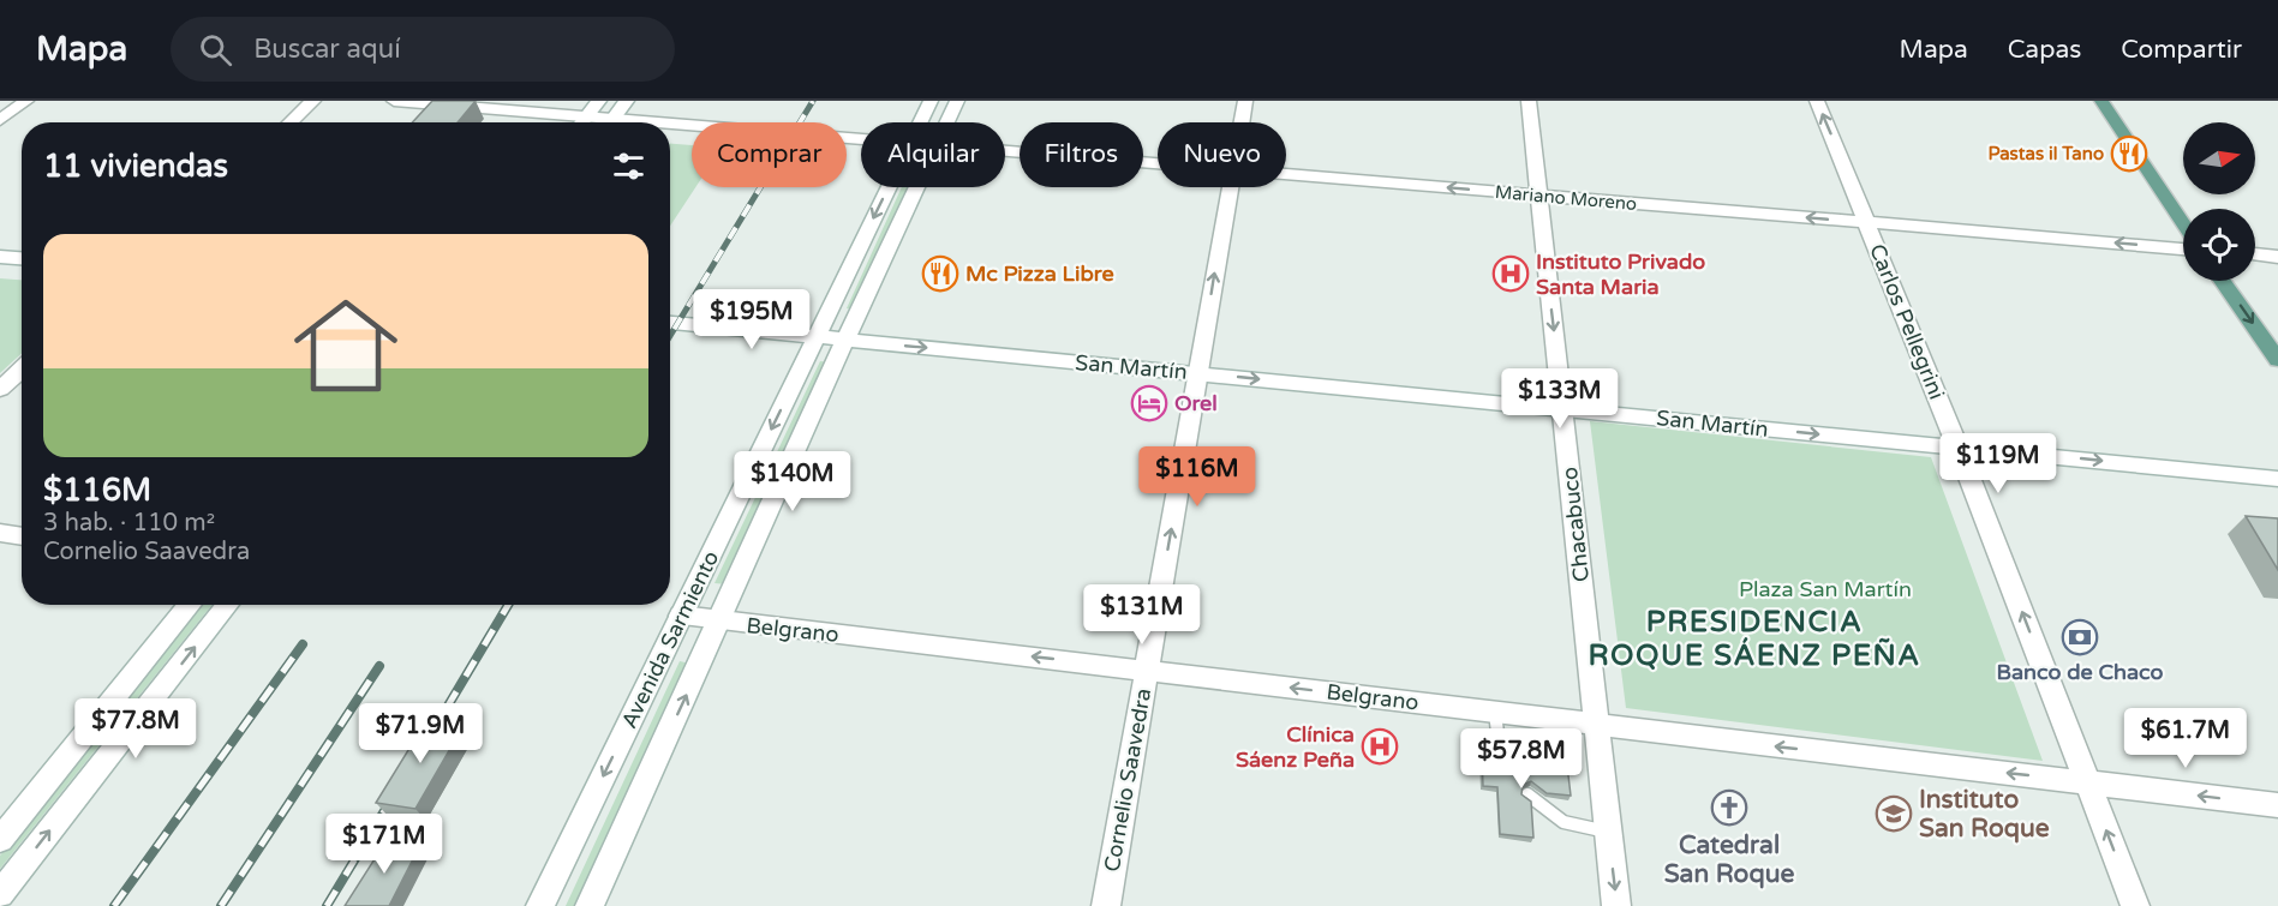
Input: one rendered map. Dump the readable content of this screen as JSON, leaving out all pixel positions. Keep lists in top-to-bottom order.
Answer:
{
  "streets": {
    "street": [
      "Mariano Moreno",
      "Carlos Pellegrini",
      "San Martín",
      "Chacabuco",
      "Belgrano",
      "Avenida Sarmiento",
      "Cornelio Saavedra"
    ]
  },
  "crossings": [
    ["Mariano Moreno", "Carlos Pellegrini"],
    ["Mariano Moreno", "Chacabuco"],
    ["Carlos Pellegrini", "San Martín"],
    ["Carlos Pellegrini", "Belgrano"],
    ["San Martín", "Chacabuco"],
    ["San Martín", "Avenida Sarmiento"],
    ["San Martín", "Cornelio Saavedra"],
    ["Chacabuco", "Belgrano"],
    ["Belgrano", "Avenida Sarmiento"],
    ["Belgrano", "Cornelio Saavedra"]
  ],
  "one_way": [
    "Mariano Moreno",
    "Carlos Pellegrini",
    "San Martín",
    "Chacabuco",
    "Belgrano",
    "Cornelio Saavedra"
  ],
  "districts": ["PRESIDENCIA ROQUE SÁENZ PEÑA"],
  "parks": ["Plaza San Martín"],
  "places": {
    "restaurant": ["Pastas il Tano", "Mc Pizza Libre"],
    "hospital": ["Instituto Privado Santa Maria", "Clínica Sáenz Peña"],
    "hotel": ["Orel"],
    "bank": ["Banco de Chaco"],
    "church": ["Catedral San Roque"],
    "school or university": ["Instituto San Roque"]
  },
  "north": "right",
  "page": {
    "header": "Mapa",
    "search": "Buscar aquí",
    "nav": ["Mapa", "Capas", "Compartir"],
    "chip": [
      "Comprar",
      "Alquilar",
      "Filtros",
      "Nuevo"
    ],
    "heading": "11 viviendas",
    "list": [
      {
        "name": "$116M",
        "note": "3 hab. · 110 m² · Cornelio Saavedra"
      }
    ],
    "price": [
      "$195M",
      "$133M",
      "$119M",
      "$116M",
      "$140M",
      "$131M",
      "$77.8M",
      "$71.9M",
      "$61.7M",
      "$57.8M",
      "$171M"
    ]
  }
}
